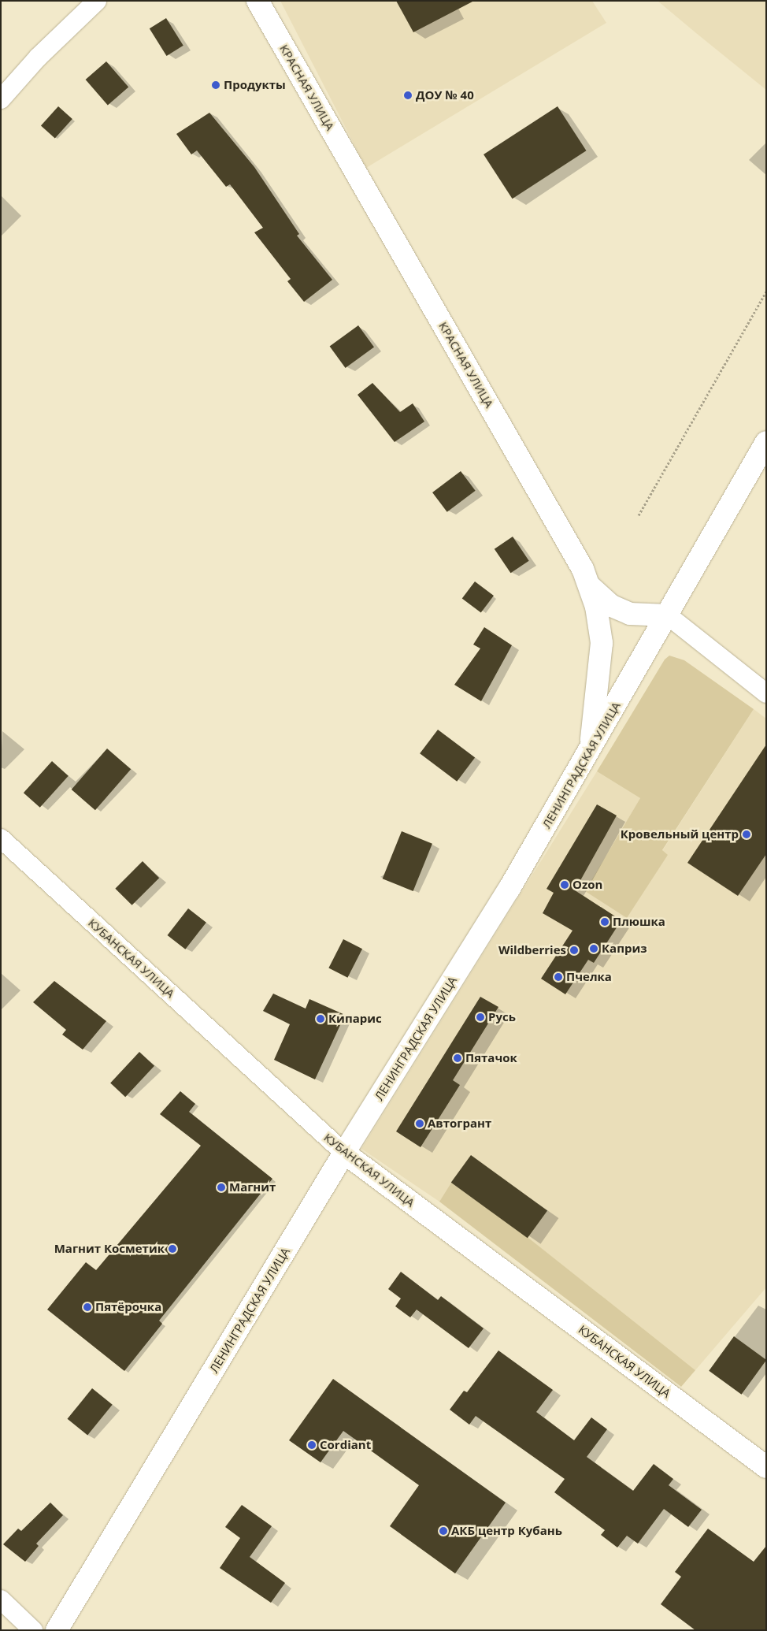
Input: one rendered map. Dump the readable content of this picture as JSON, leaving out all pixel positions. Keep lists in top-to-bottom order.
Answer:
{
  "streets": {
    "street": ["КРАСНАЯ УЛИЦА", "ЛЕНИНГРАДСКАЯ УЛИЦА", "КУБАНСКАЯ УЛИЦА"]
  },
  "crossings": [
    ["КРАСНАЯ УЛИЦА", "ЛЕНИНГРАДСКАЯ УЛИЦА"],
    ["ЛЕНИНГРАДСКАЯ УЛИЦА", "КУБАНСКАЯ УЛИЦА"]
  ],
  "places": [
    "Продукты",
    "ДОУ № 40",
    "Кровельный центр",
    "Ozon",
    "Плюшка",
    "Каприз",
    "Wildberries",
    "Пчелка",
    "Русь",
    "Кипарис",
    "Пятачок",
    "Автогрант",
    "Магнит",
    "Магнит Косметик",
    "Пятёрочка",
    "Cordiant",
    "АКБ центр Кубань"
  ]
}
